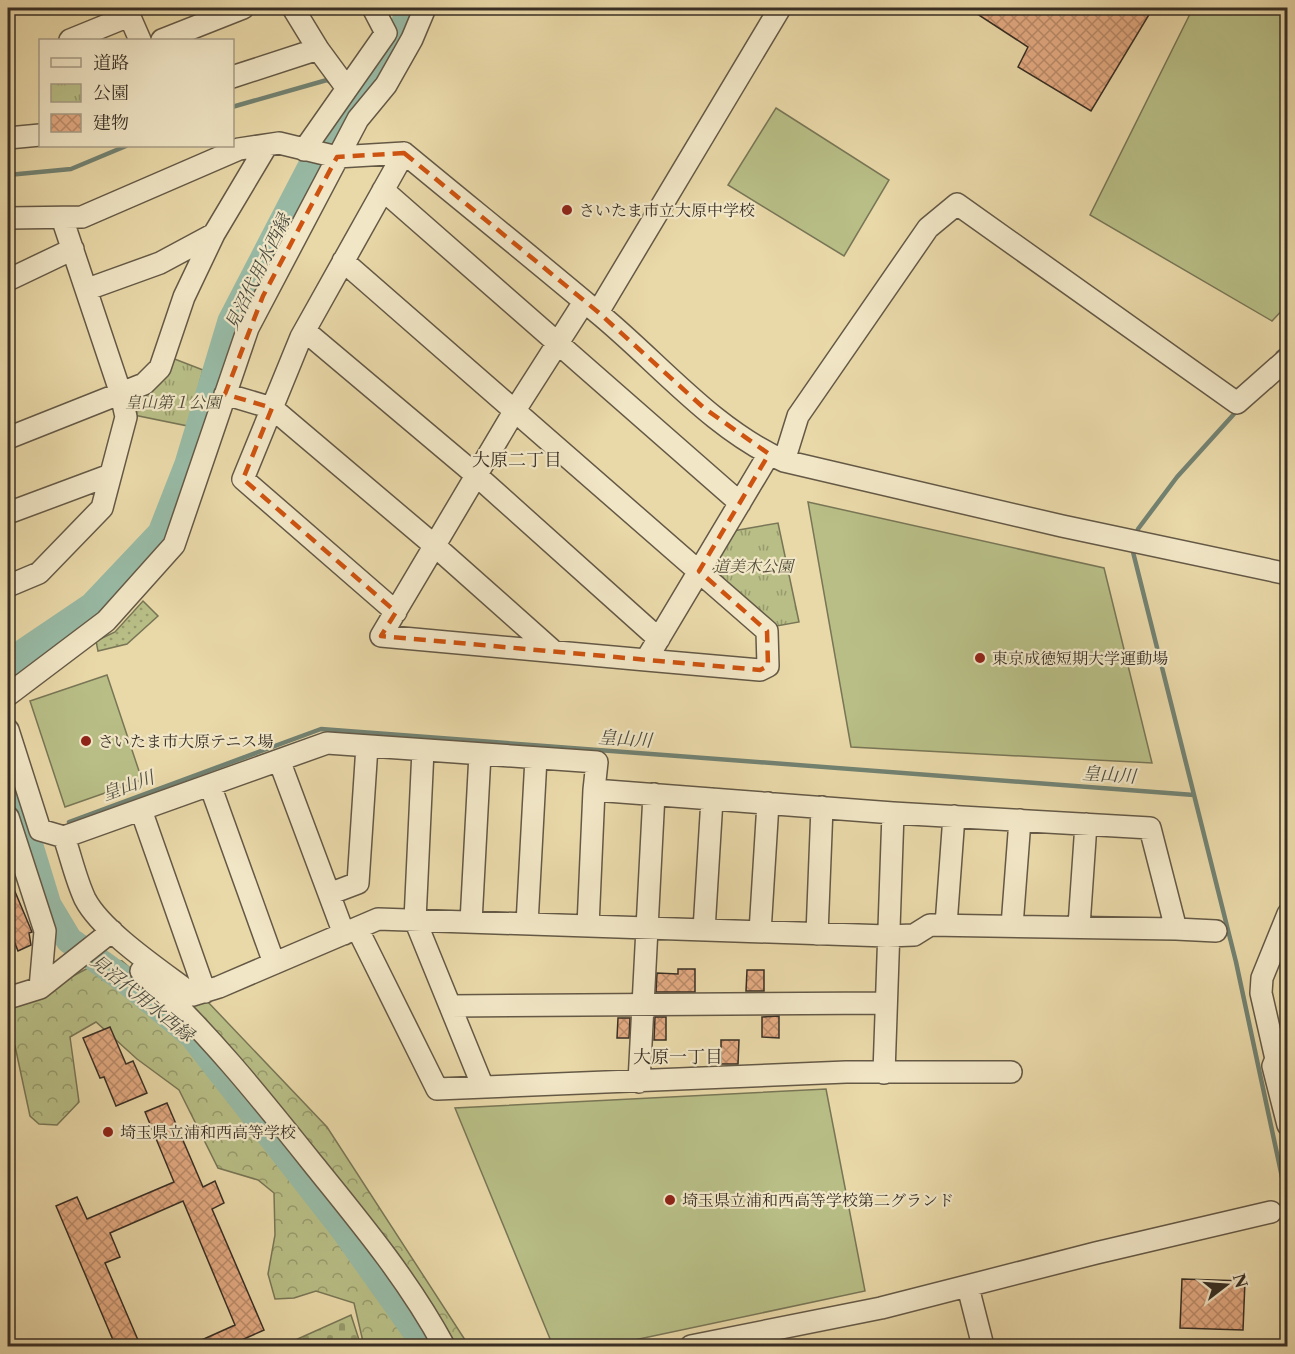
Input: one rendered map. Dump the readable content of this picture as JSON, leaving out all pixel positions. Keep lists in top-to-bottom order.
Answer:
{
  "districts": ["大原二丁目", "大原一丁目"],
  "water": ["見沼代用水西縁", "皇山川"],
  "parks": ["皇山第１公園", "道美木公園"],
  "places": [
    "さいたま市立大原中学校",
    "東京成徳短期大学運動場",
    "さいたま市大原テニス場",
    "埼玉県立浦和西高等学校",
    "埼玉県立浦和西高等学校第二グランド"
  ],
  "legend": ["道路", "公園", "建物"],
  "north": "right"
}
